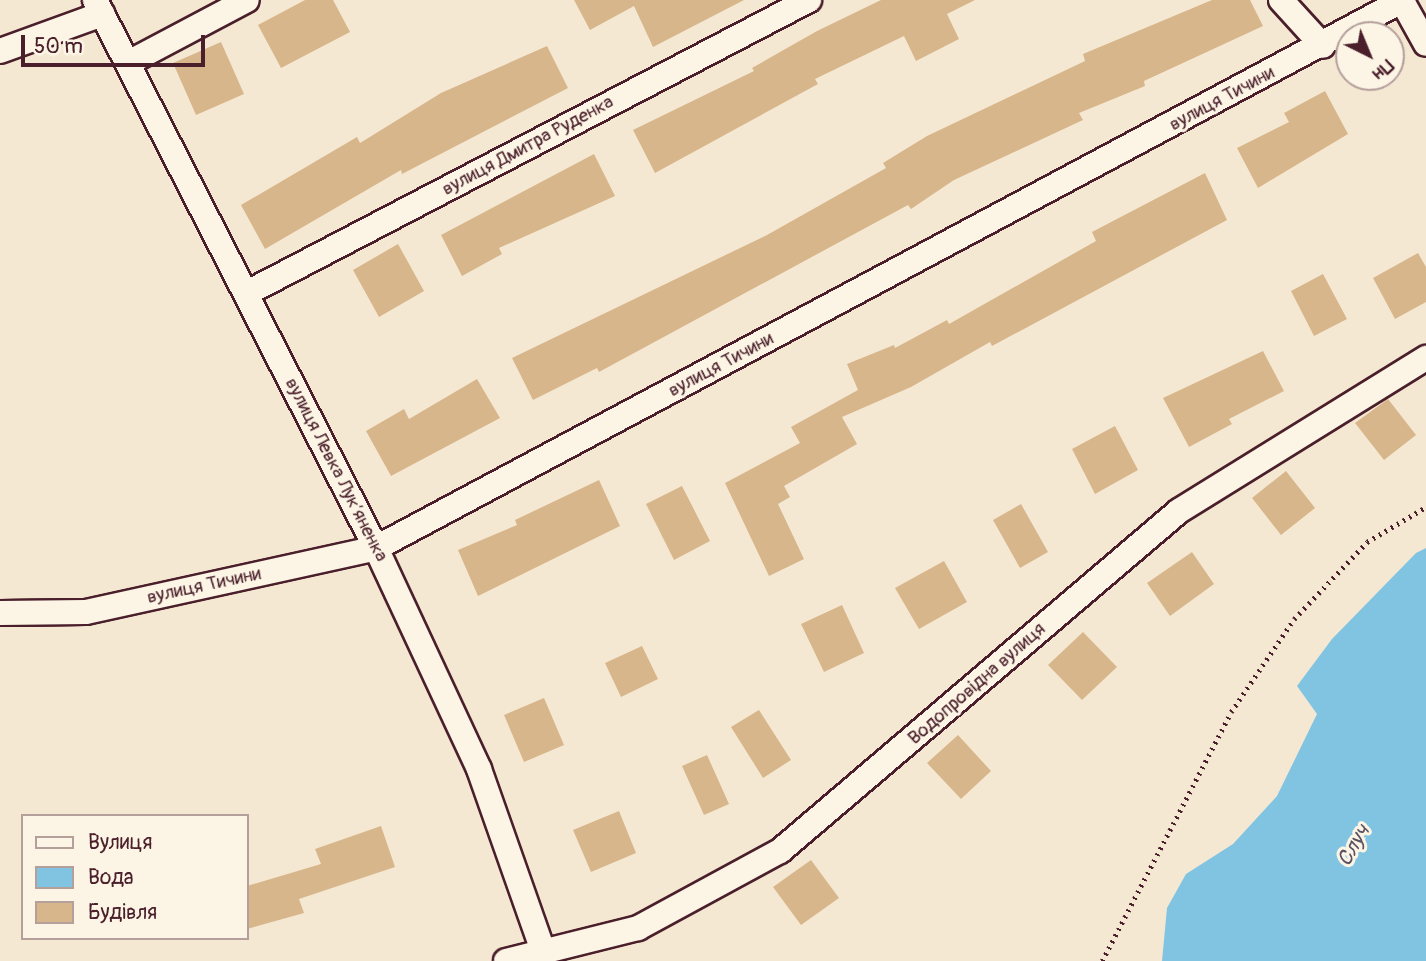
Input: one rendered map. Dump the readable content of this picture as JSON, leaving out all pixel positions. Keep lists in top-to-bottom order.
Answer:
{
  "streets": {
    "street": [
      "вулиця Тичини",
      "вулиця Дмитра Руденка",
      "вулиця Левка Лукʼяненка",
      "Водопровідна вулиця"
    ]
  },
  "crossings": [
    ["вулиця Тичини", "вулиця Левка Лукʼяненка"],
    ["вулиця Дмитра Руденка", "вулиця Левка Лукʼяненка"],
    ["вулиця Левка Лукʼяненка", "Водопровідна вулиця"]
  ],
  "water": ["Случ"],
  "legend": ["Вулиця", "Вода", "Будівля"],
  "scale_bar": "50 m",
  "north": "bottom right"
}
